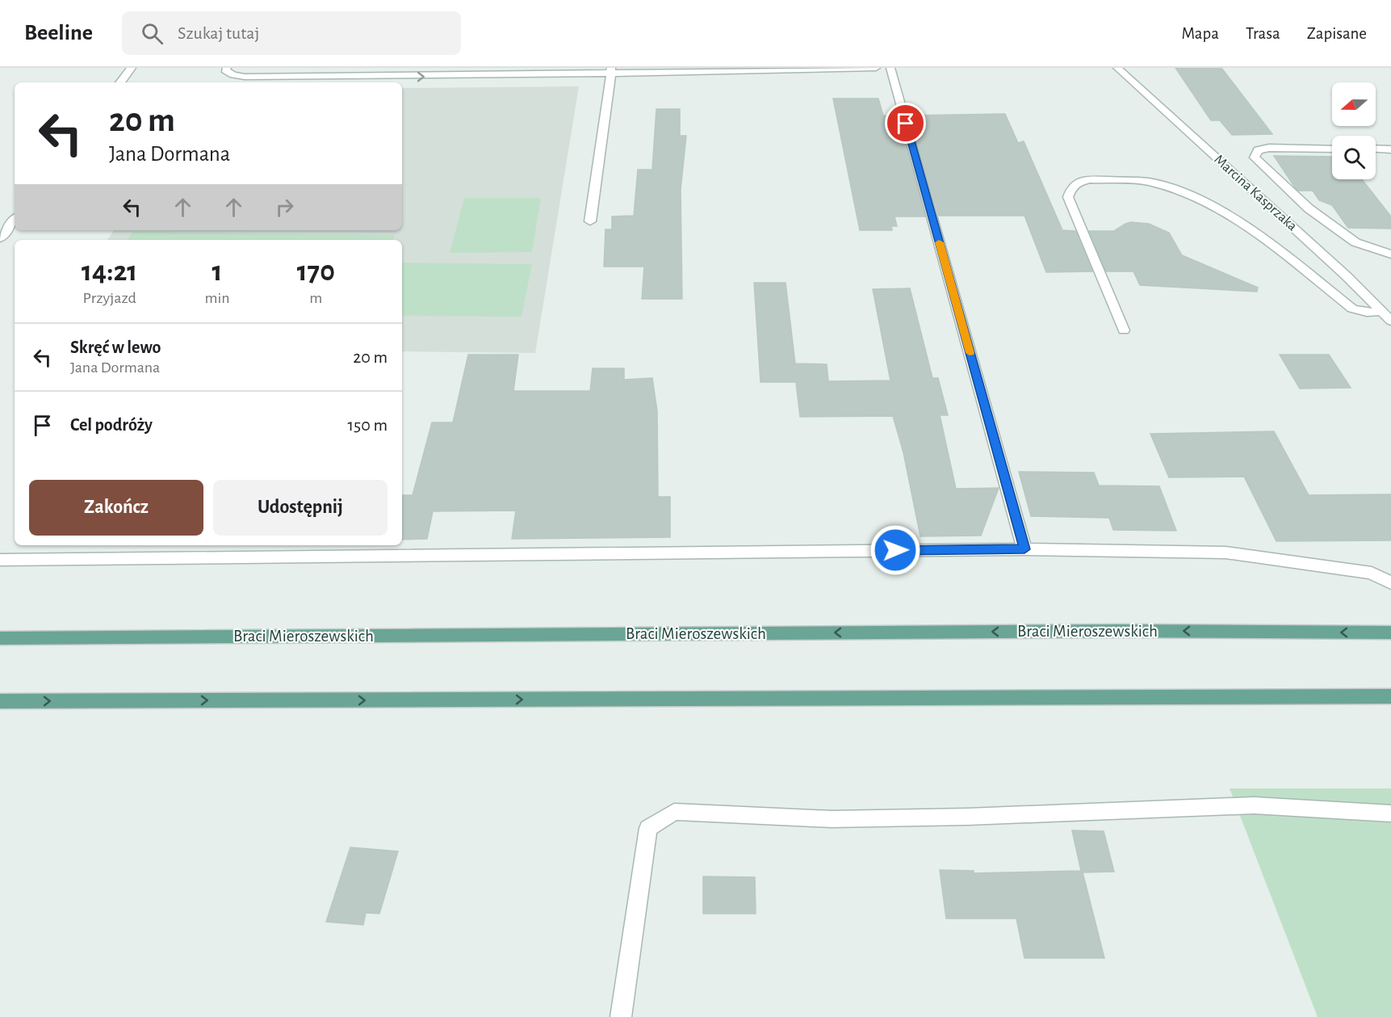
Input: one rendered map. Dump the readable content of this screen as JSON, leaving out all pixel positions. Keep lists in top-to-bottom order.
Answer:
{
  "streets": {
    "main road": ["Braci Mieroszewskich"],
    "street": ["Marcina Kasprzaka"]
  },
  "north": "left",
  "page": {
    "header": "Beeline",
    "search": "Szukaj tutaj",
    "nav": ["Mapa", "Trasa", "Zapisane"],
    "turn": ["20 m", "Jana Dormana"],
    "eta": [
      "14:21",
      "Przyjazd",
      "1",
      "min",
      "170",
      "m"
    ],
    "list": [
      {
        "name": "Skręć w lewo",
        "note": "Jana Dormana",
        "value": "20 m"
      },
      {
        "name": "Cel podróży",
        "value": "150 m"
      }
    ],
    "buttons": ["Zakończ", "Udostępnij"]
  }
}
